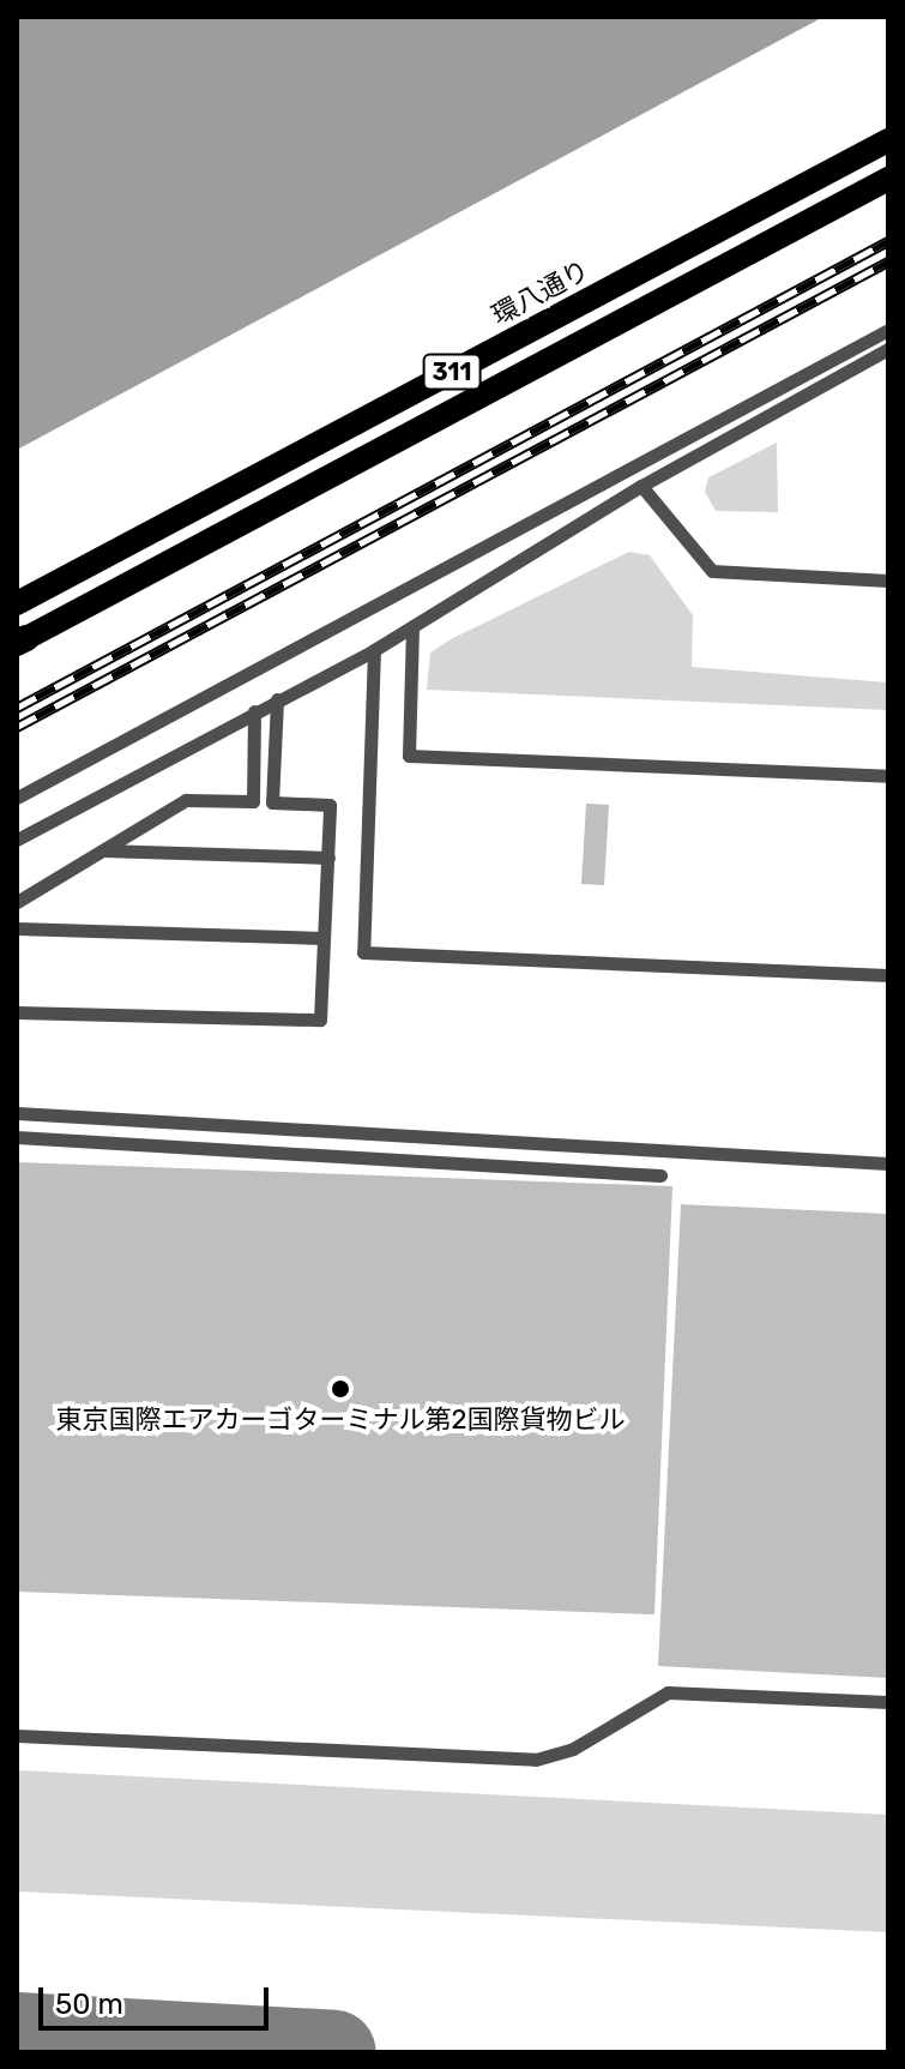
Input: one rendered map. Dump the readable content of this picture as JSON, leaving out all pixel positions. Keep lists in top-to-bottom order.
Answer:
{
  "streets": {
    "main road": ["環八通り", "311"]
  },
  "places": ["東京国際エアカーゴターミナル第2国際貨物ビル"],
  "scale_bar": "50 m"
}
